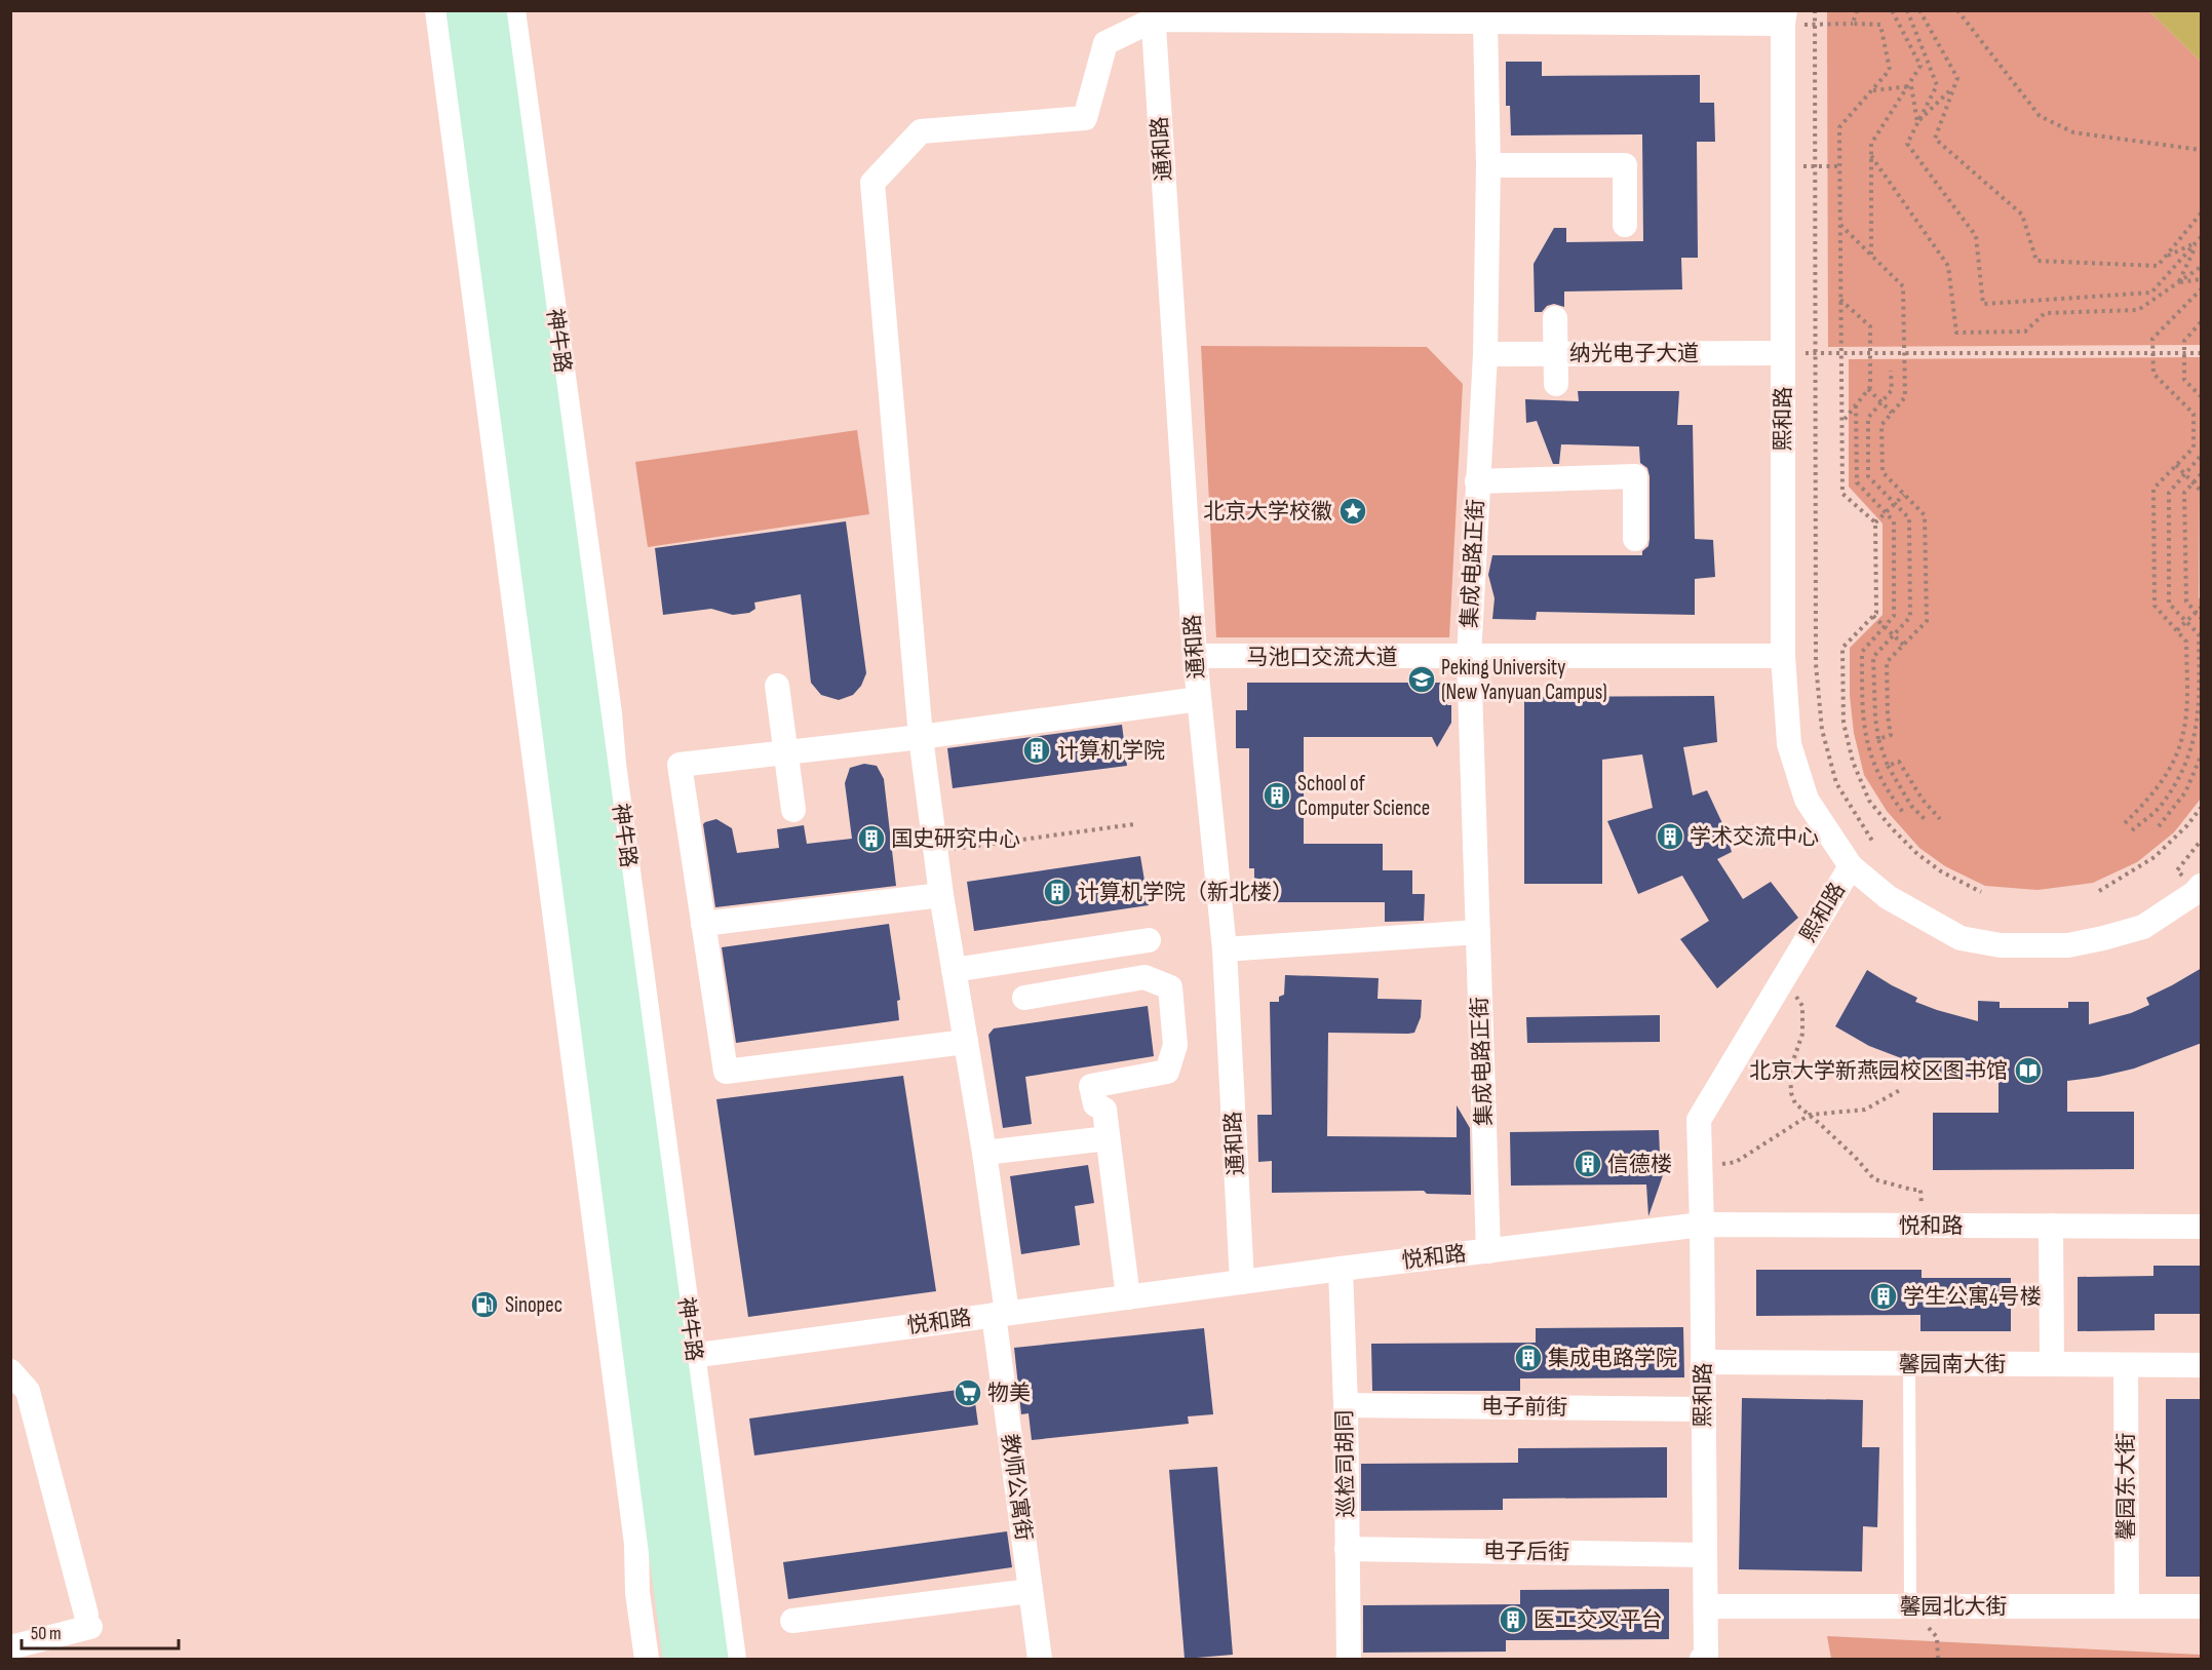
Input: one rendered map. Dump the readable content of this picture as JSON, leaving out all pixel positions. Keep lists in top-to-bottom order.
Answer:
{
  "streets": {
    "main road": ["神牛路"],
    "street": [
      "通和路",
      "纳光电子大道",
      "熙和路",
      "集成电路正街",
      "马池口交流大道",
      "悦和路",
      "馨园南大街",
      "电子前街",
      "巡检司胡同",
      "馨园东大街",
      "教师公寓街",
      "电子后街",
      "馨园北大街"
    ]
  },
  "crossings": [
    ["通和路", "马池口交流大道"],
    ["通和路", "悦和路"],
    ["通和路", "教师公寓街"],
    ["神牛路", "悦和路"],
    ["纳光电子大道", "熙和路"],
    ["纳光电子大道", "集成电路正街"],
    ["熙和路", "马池口交流大道"],
    ["熙和路", "悦和路"],
    ["熙和路", "馨园南大街"],
    ["熙和路", "电子前街"],
    ["熙和路", "电子后街"],
    ["熙和路", "馨园北大街"],
    ["集成电路正街", "马池口交流大道"],
    ["集成电路正街", "悦和路"],
    ["悦和路", "巡检司胡同"],
    ["悦和路", "教师公寓街"],
    ["馨园南大街", "馨园东大街"],
    ["电子前街", "巡检司胡同"],
    ["巡检司胡同", "电子后街"],
    ["馨园东大街", "馨园北大街"]
  ],
  "places": {
    "place": ["北京大学校徽"],
    "school or university": ["Peking University (New Yanyuan Campus)"],
    "building": [
      "计算机学院",
      "School of Computer Science",
      "学术交流中心",
      "国史研究中心",
      "计算机学院（新北楼）",
      "信德楼",
      "学生公寓4号楼",
      "集成电路学院",
      "医工交叉平台"
    ],
    "library": ["北京大学新燕园校区图书馆"],
    "fuel station": ["Sinopec"],
    "supermarket": ["物美"]
  },
  "scale_bar": "50 m"
}
